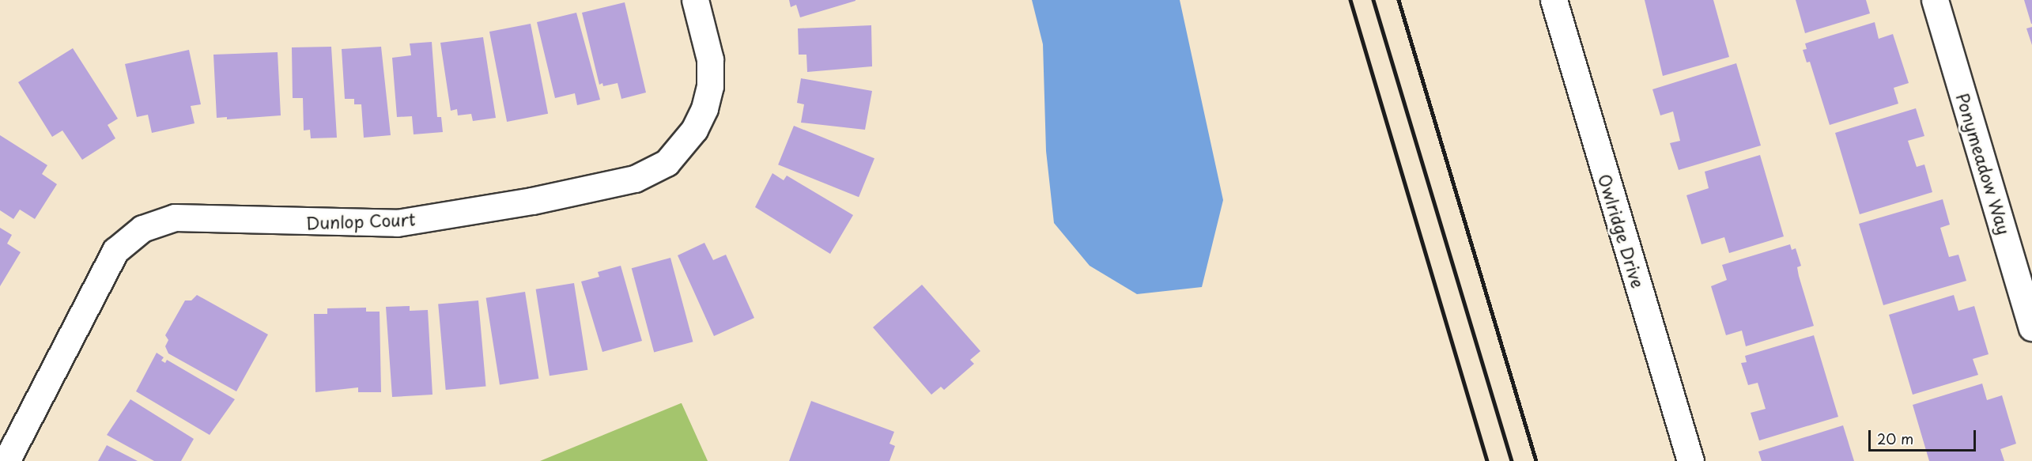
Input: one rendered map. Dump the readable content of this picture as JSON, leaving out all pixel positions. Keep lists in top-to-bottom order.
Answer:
{
  "streets": {
    "street": ["Ponymeadow Way", "Dunlop Court", "Owlridge Drive"]
  },
  "scale_bar": "20 m"
}
